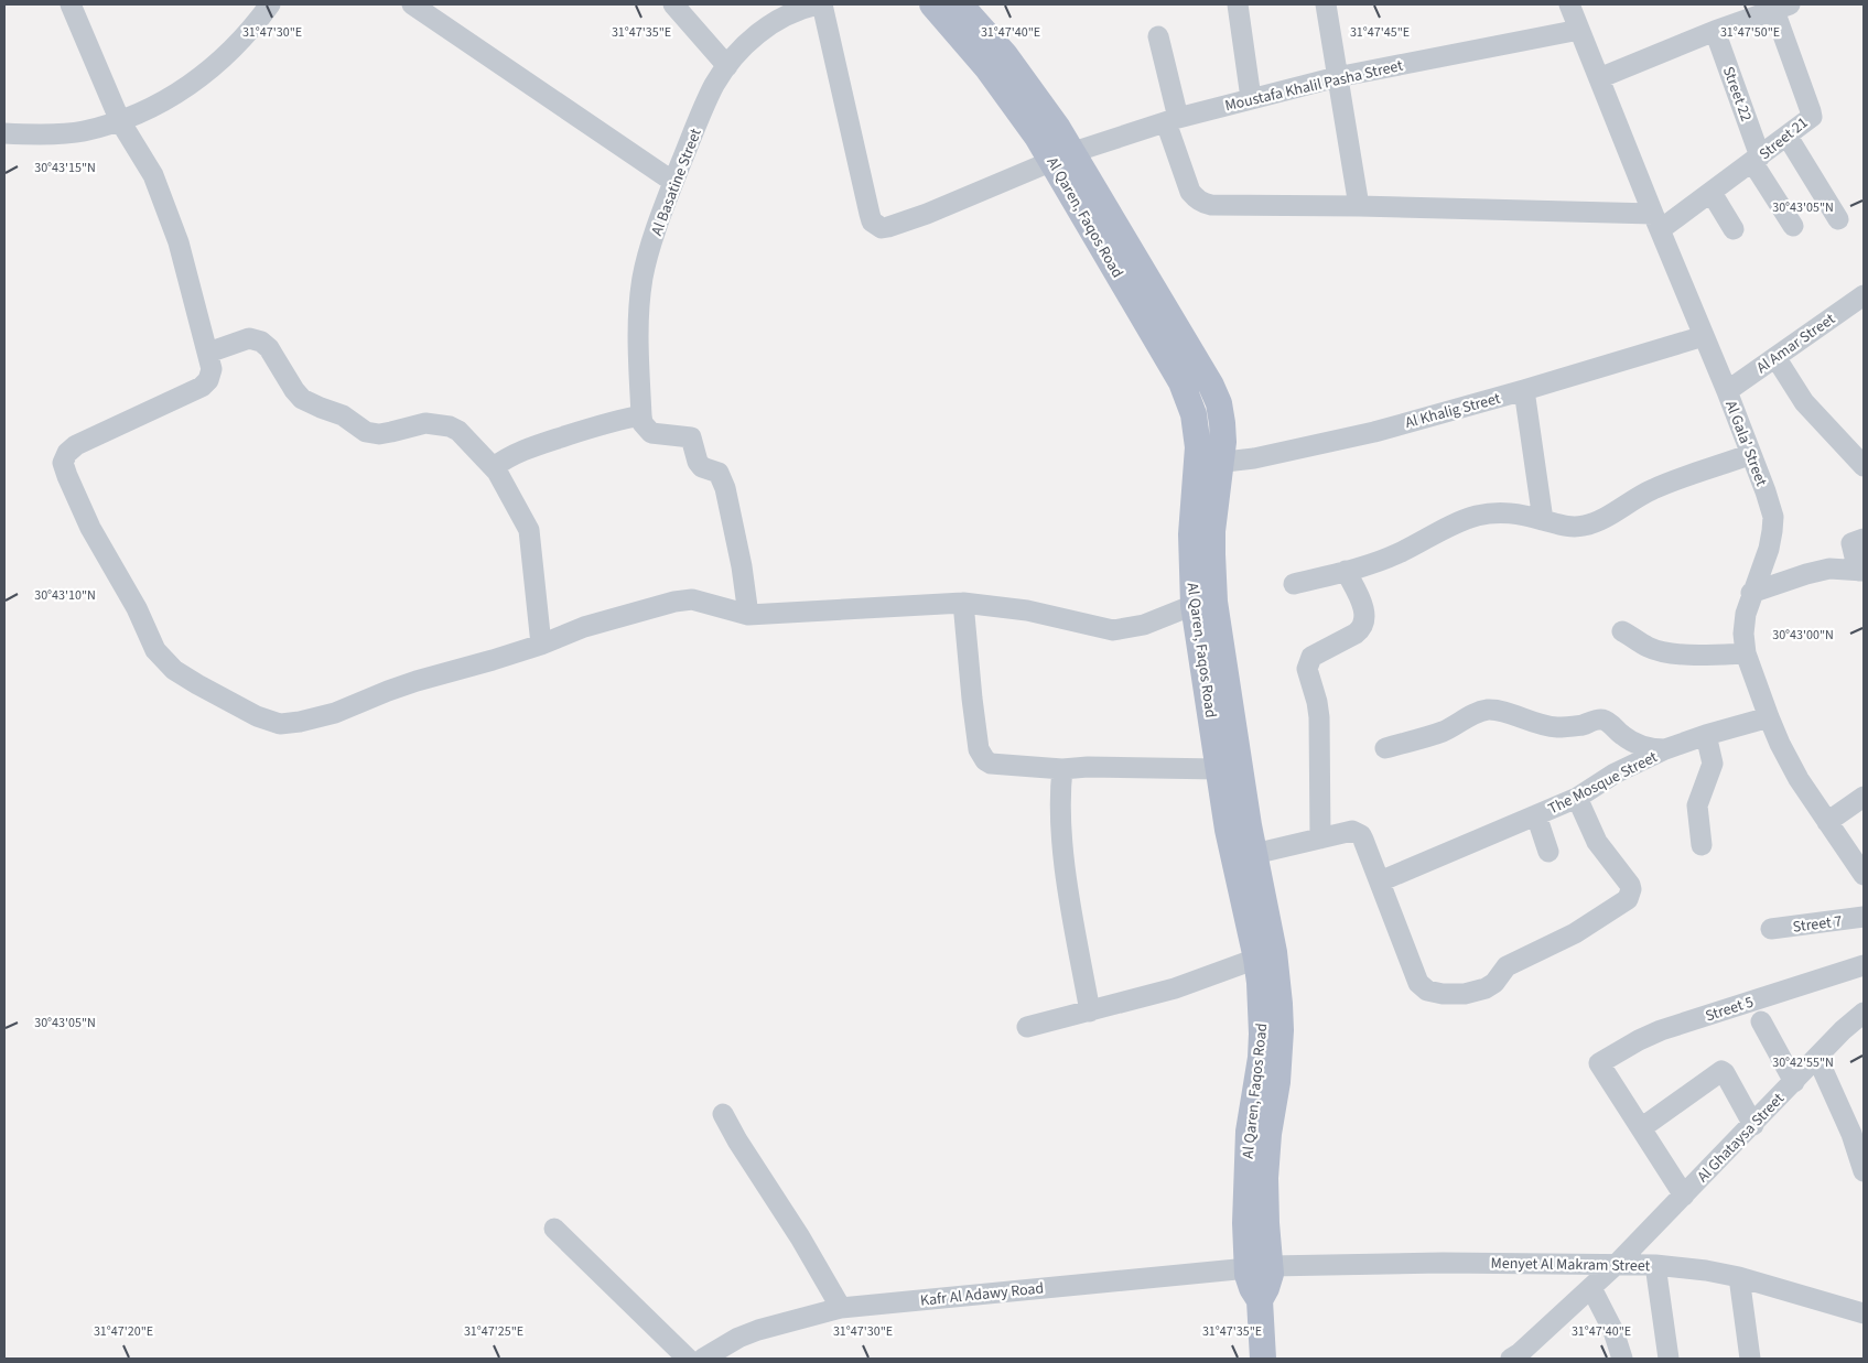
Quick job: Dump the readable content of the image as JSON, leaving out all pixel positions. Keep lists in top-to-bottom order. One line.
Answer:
{"streets":{"main road":["Al Qaren, Faqos Road"],"street":["Moustafa Khalil Pasha Street","Street 22","Street 21","Al Basatine Street","Al Amar Street","Al Khalig Street","Al Gala' Street","The Mosque Street","Street 7","Street 5","Al Ghataysa Street","Menyet Al Makram Street","Kafr Al Adawy Road"]},"crossings":[["Moustafa Khalil Pasha Street","Al Basatine Street"],["Moustafa Khalil Pasha Street","Al Qaren, Faqos Road"],["Moustafa Khalil Pasha Street","Al Gala' Street"],["Street 22","Street 21"],["Street 21","Al Gala' Street"],["Al Qaren, Faqos Road","Al Khalig Street"],["Al Qaren, Faqos Road","Menyet Al Makram Street"],["Al Qaren, Faqos Road","Kafr Al Adawy Road"],["Al Amar Street","Al Gala' Street"],["Al Khalig Street","Al Gala' Street"],["Al Gala' Street","The Mosque Street"],["Al Ghataysa Street","Menyet Al Makram Street"],["Menyet Al Makram Street","Kafr Al Adawy Road"]],"coordinates":["31°47'30\"E","31°47'35\"E","31°47'40\"E","31°47'50\"E","31°47'45\"E","30°43'15\"N","30°43'05\"N","30°43'10\"N","30°43'00\"N","30°42'55\"N","31°47'20\"E","31°47'25\"E"]}
